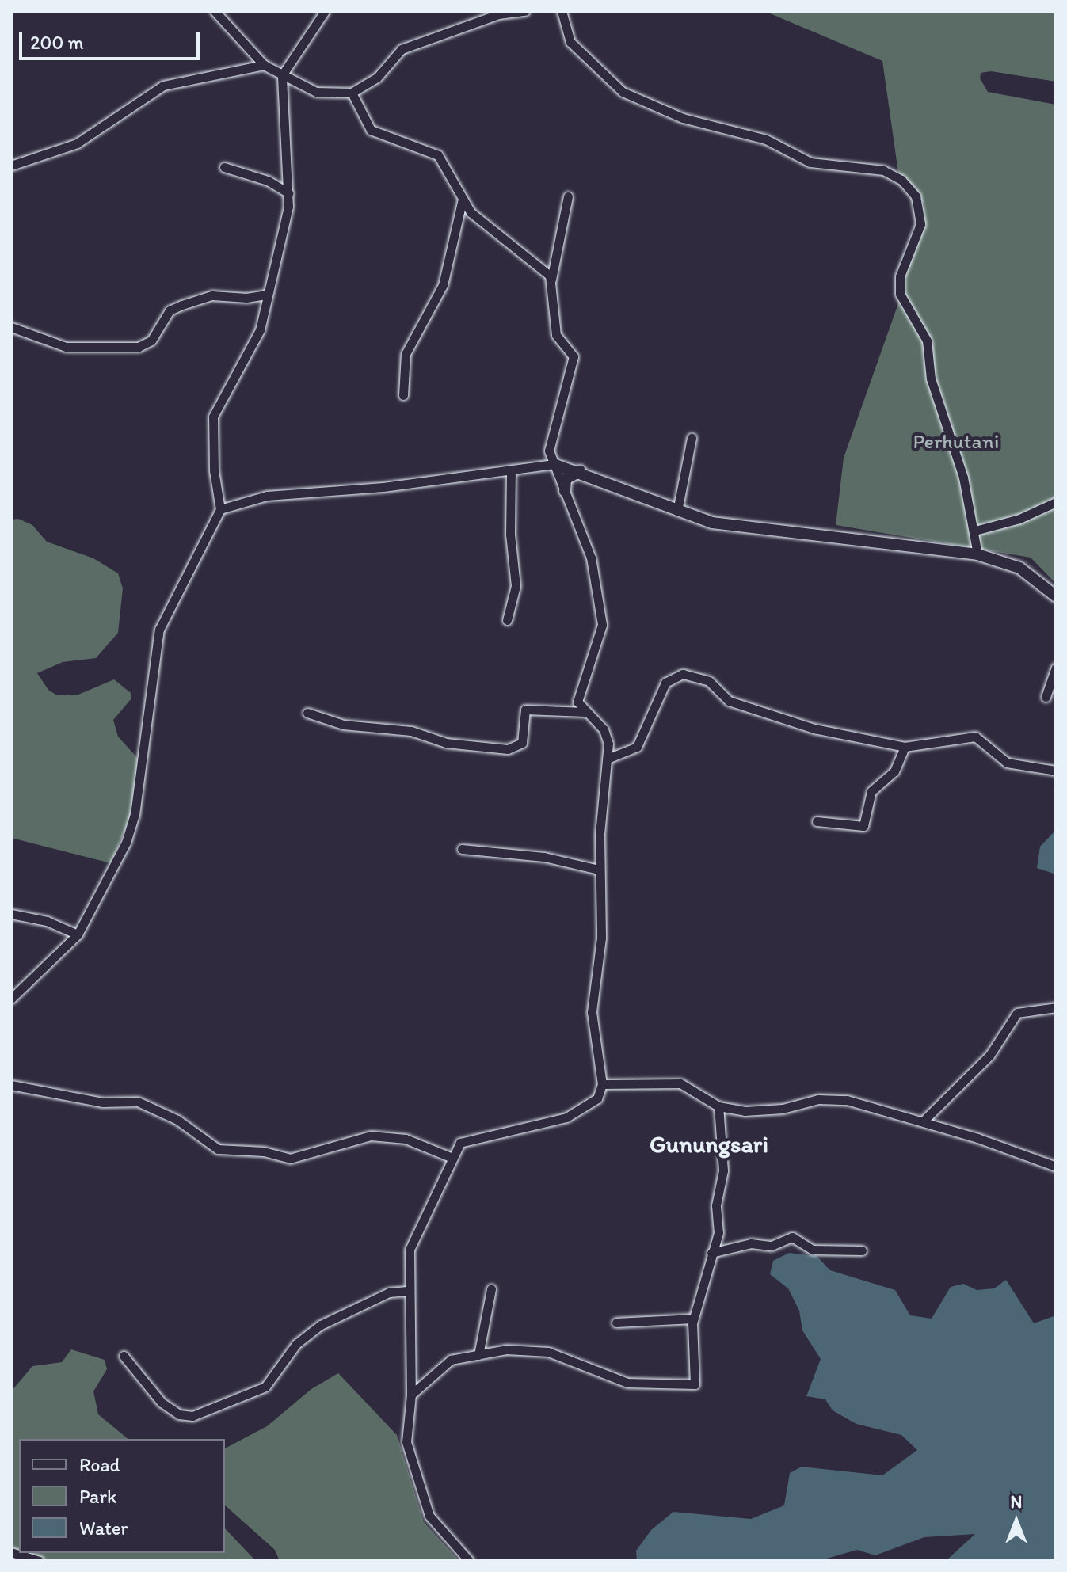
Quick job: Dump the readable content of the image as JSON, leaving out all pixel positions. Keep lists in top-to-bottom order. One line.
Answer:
{"districts":["Gunungsari"],"parks":["Perhutani"],"legend":["Road","Park","Water"],"scale_bar":"200 m","north":"top"}
